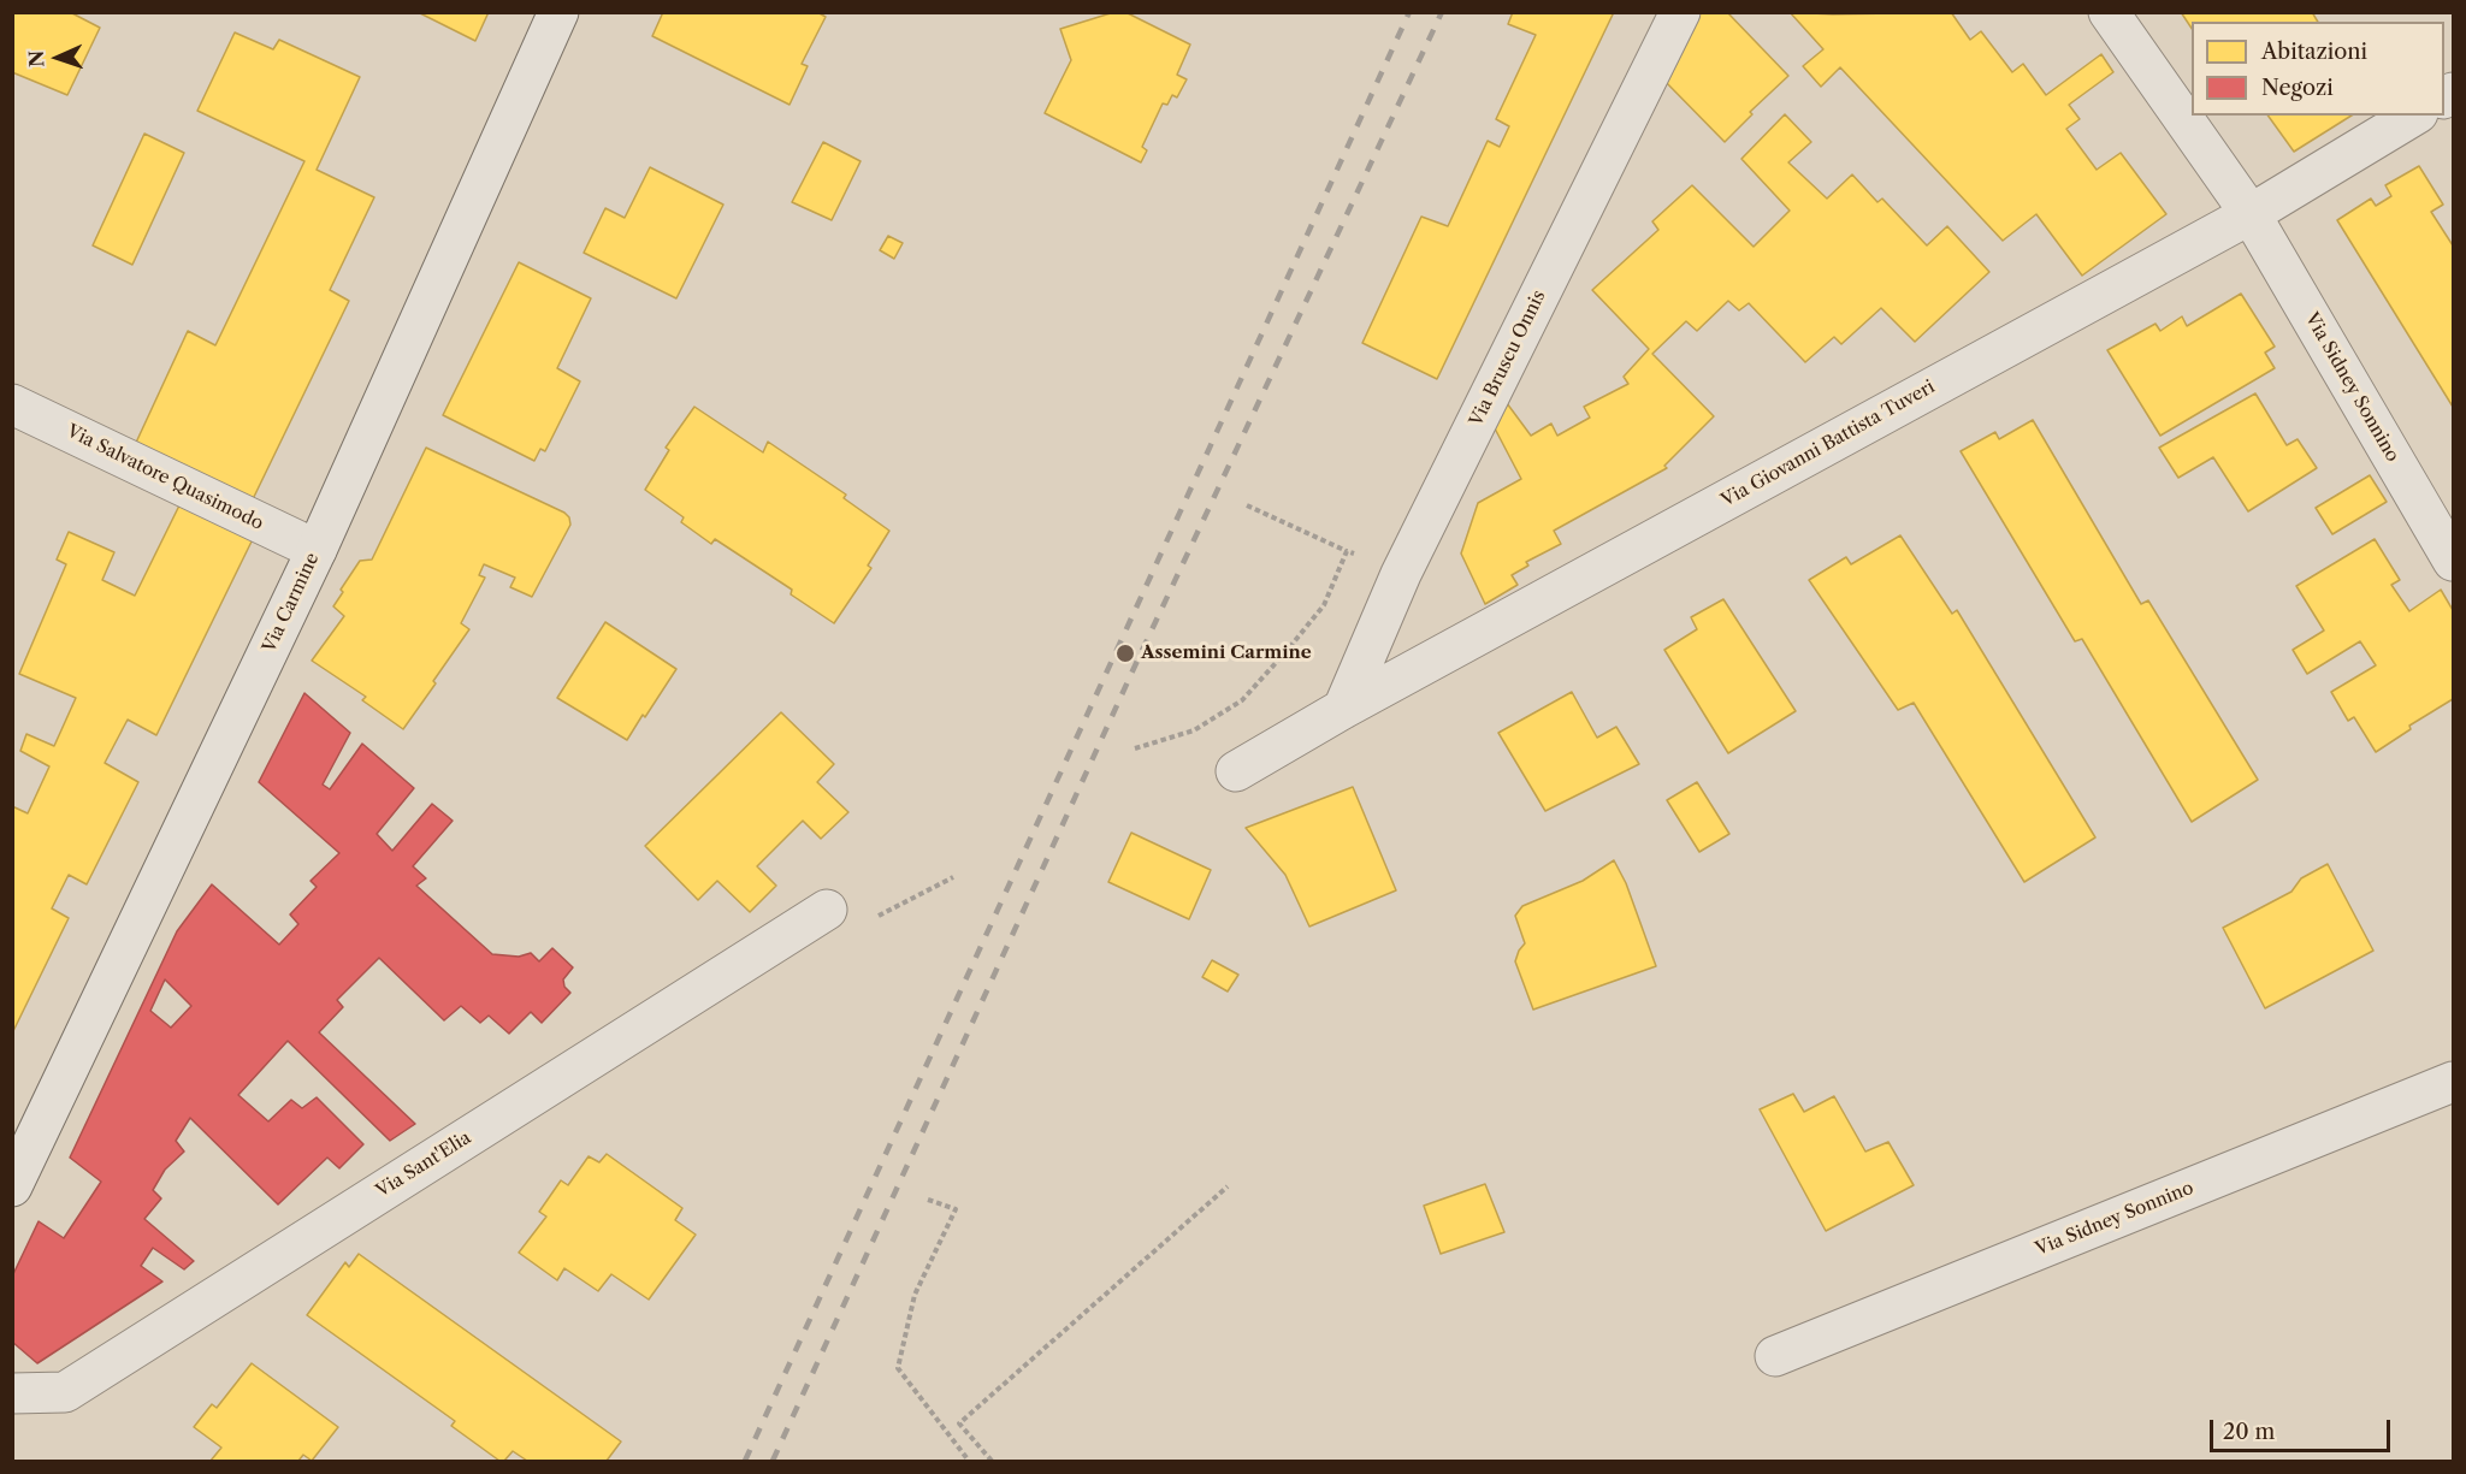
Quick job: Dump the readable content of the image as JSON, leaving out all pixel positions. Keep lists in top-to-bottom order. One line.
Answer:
{"streets":{"street":["Via Bruscu Onnis","Via Sidney Sonnino","Via Giovanni Battista Tuveri","Via Salvatore Quasimodo","Via Carmine","Via Sant'Elia"]},"crossings":[["Via Bruscu Onnis","Via Giovanni Battista Tuveri"],["Via Sidney Sonnino","Via Giovanni Battista Tuveri"],["Via Salvatore Quasimodo","Via Carmine"]],"places":["Assemini Carmine"],"legend":["Abitazioni","Negozi"],"scale_bar":"20 m","north":"left"}
